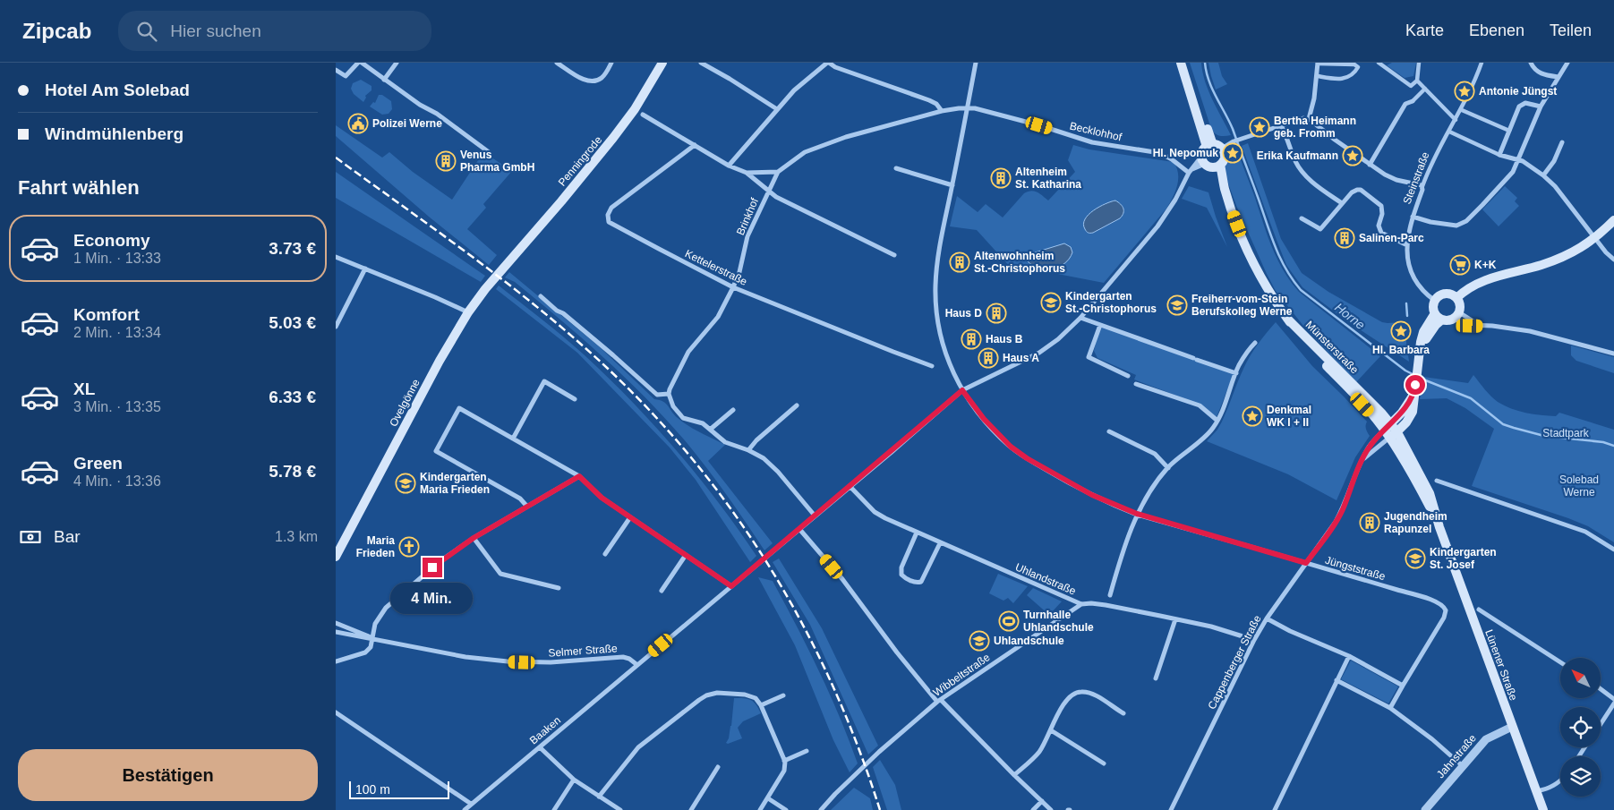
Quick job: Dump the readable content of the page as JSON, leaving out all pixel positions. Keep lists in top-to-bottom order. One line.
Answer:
{"streets":{"main road":["Penningrode","Münsterstraße","Ovelgönne","Lünener Straße"],"street":["Becklohhof","Steinstraße","Brinkhof","Kettelerstraße","Jüngststraße","Uhlandstraße","Selmer Straße","Cappenberger Straße","Wibbeltstraße","Baaken","Jahnstraße"]},"crossings":[["Becklohhof","Brinkhof"],["Becklohhof","Jüngststraße"],["Penningrode","Ovelgönne"],["Brinkhof","Kettelerstraße"],["Brinkhof","Jüngststraße"],["Münsterstraße","Cappenberger Straße"],["Münsterstraße","Lünener Straße"],["Jüngststraße","Cappenberger Straße"],["Uhlandstraße","Cappenberger Straße"],["Uhlandstraße","Wibbeltstraße"],["Selmer Straße","Baaken"],["Cappenberger Straße","Lünener Straße"],["Lünener Straße","Jahnstraße"]],"water":["Horne"],"parks":["Stadtpark","Solebad Werne"],"places":{"place":["Antonie Jüngst","Bertha Heimann geb. Fromm","Hl. Nepomuk","Erika Kaufmann","Hl. Barbara","Denkmal WK I + II"],"public building":["Polizei Werne"],"building":["Venus Pharma GmbH","Altenheim St. Katharina","Salinen-Parc","Altenwohnheim St.-Christophorus","Haus D","Haus B","Haus A","Jugendheim Rapunzel"],"supermarket":["K+K"],"school or university":["Kindergarten St.-Christophorus","Freiherr-vom-Stein Berufskolleg Werne","Kindergarten Maria Frieden","Kindergarten St. Josef","Uhlandschule"],"church":["Maria Frieden"],"sports":["Turnhalle Uhlandschule"]},"scale_bar":"100 m","north":"top left","page":{"header":"Zipcab","search":"Hier suchen","nav":["Karte","Ebenen","Teilen"],"banner":["Hotel Am Solebad","Windmühlenberg"],"heading":"Fahrt wählen","list":[{"name":"Economy","note":"1 Min. · 13:33","value":"3.73 €"},{"name":"Komfort","note":"2 Min. · 13:34","value":"5.03 €"},{"name":"XL","note":"3 Min. · 13:35","value":"6.33 €"},{"name":"Green","note":"4 Min. · 13:36","value":"5.78 €"}],"pay":["Bar","1.3 km"],"bubble":"4 Min.","buttons":"Bestätigen","scale":"100 m"}}
